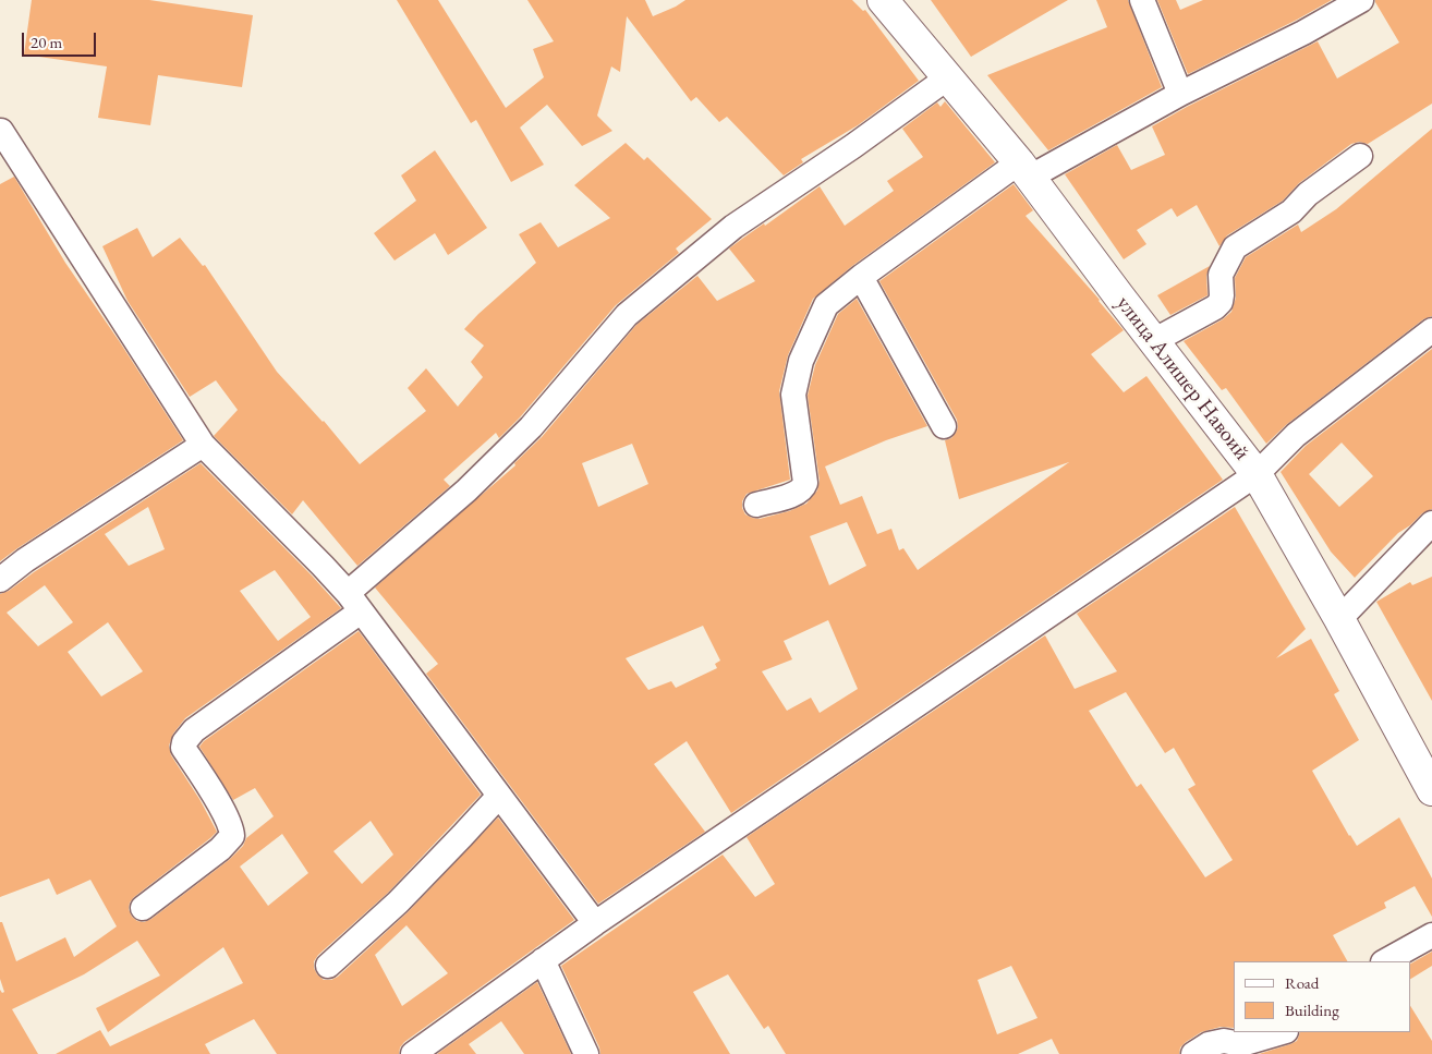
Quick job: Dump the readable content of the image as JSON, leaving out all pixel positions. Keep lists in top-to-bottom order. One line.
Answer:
{"streets":{"main road":["улица Алишер Навоий"]},"legend":["Road","Building"],"scale_bar":"20 m"}
